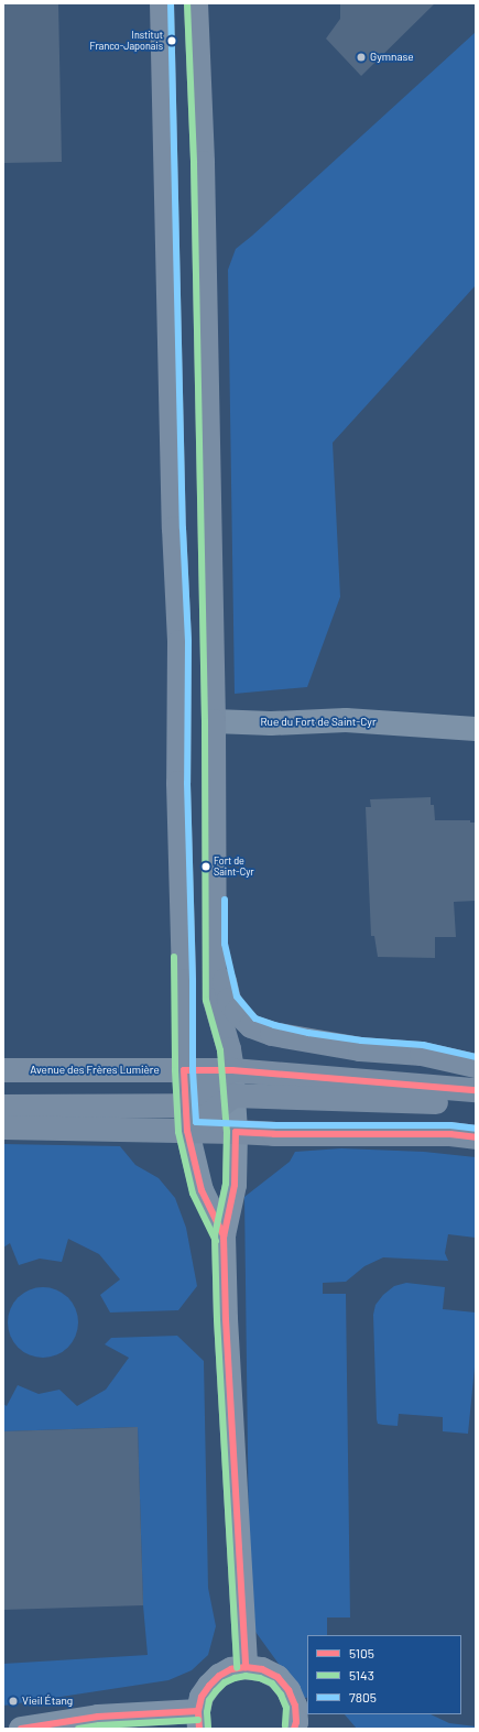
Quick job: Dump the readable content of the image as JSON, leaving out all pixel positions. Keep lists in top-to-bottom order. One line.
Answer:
{"streets":{"main road":["Avenue des Frères Lumière"],"street":["Rue du Fort de Saint-Cyr"]},"places":["Institut Franco-Japonais","Gymnase","Fort de Saint-Cyr","Vieil Étang"],"lines":["transit line 5143","transit line 7805","transit line 5105"],"legend":["5105","5143","7805"]}
